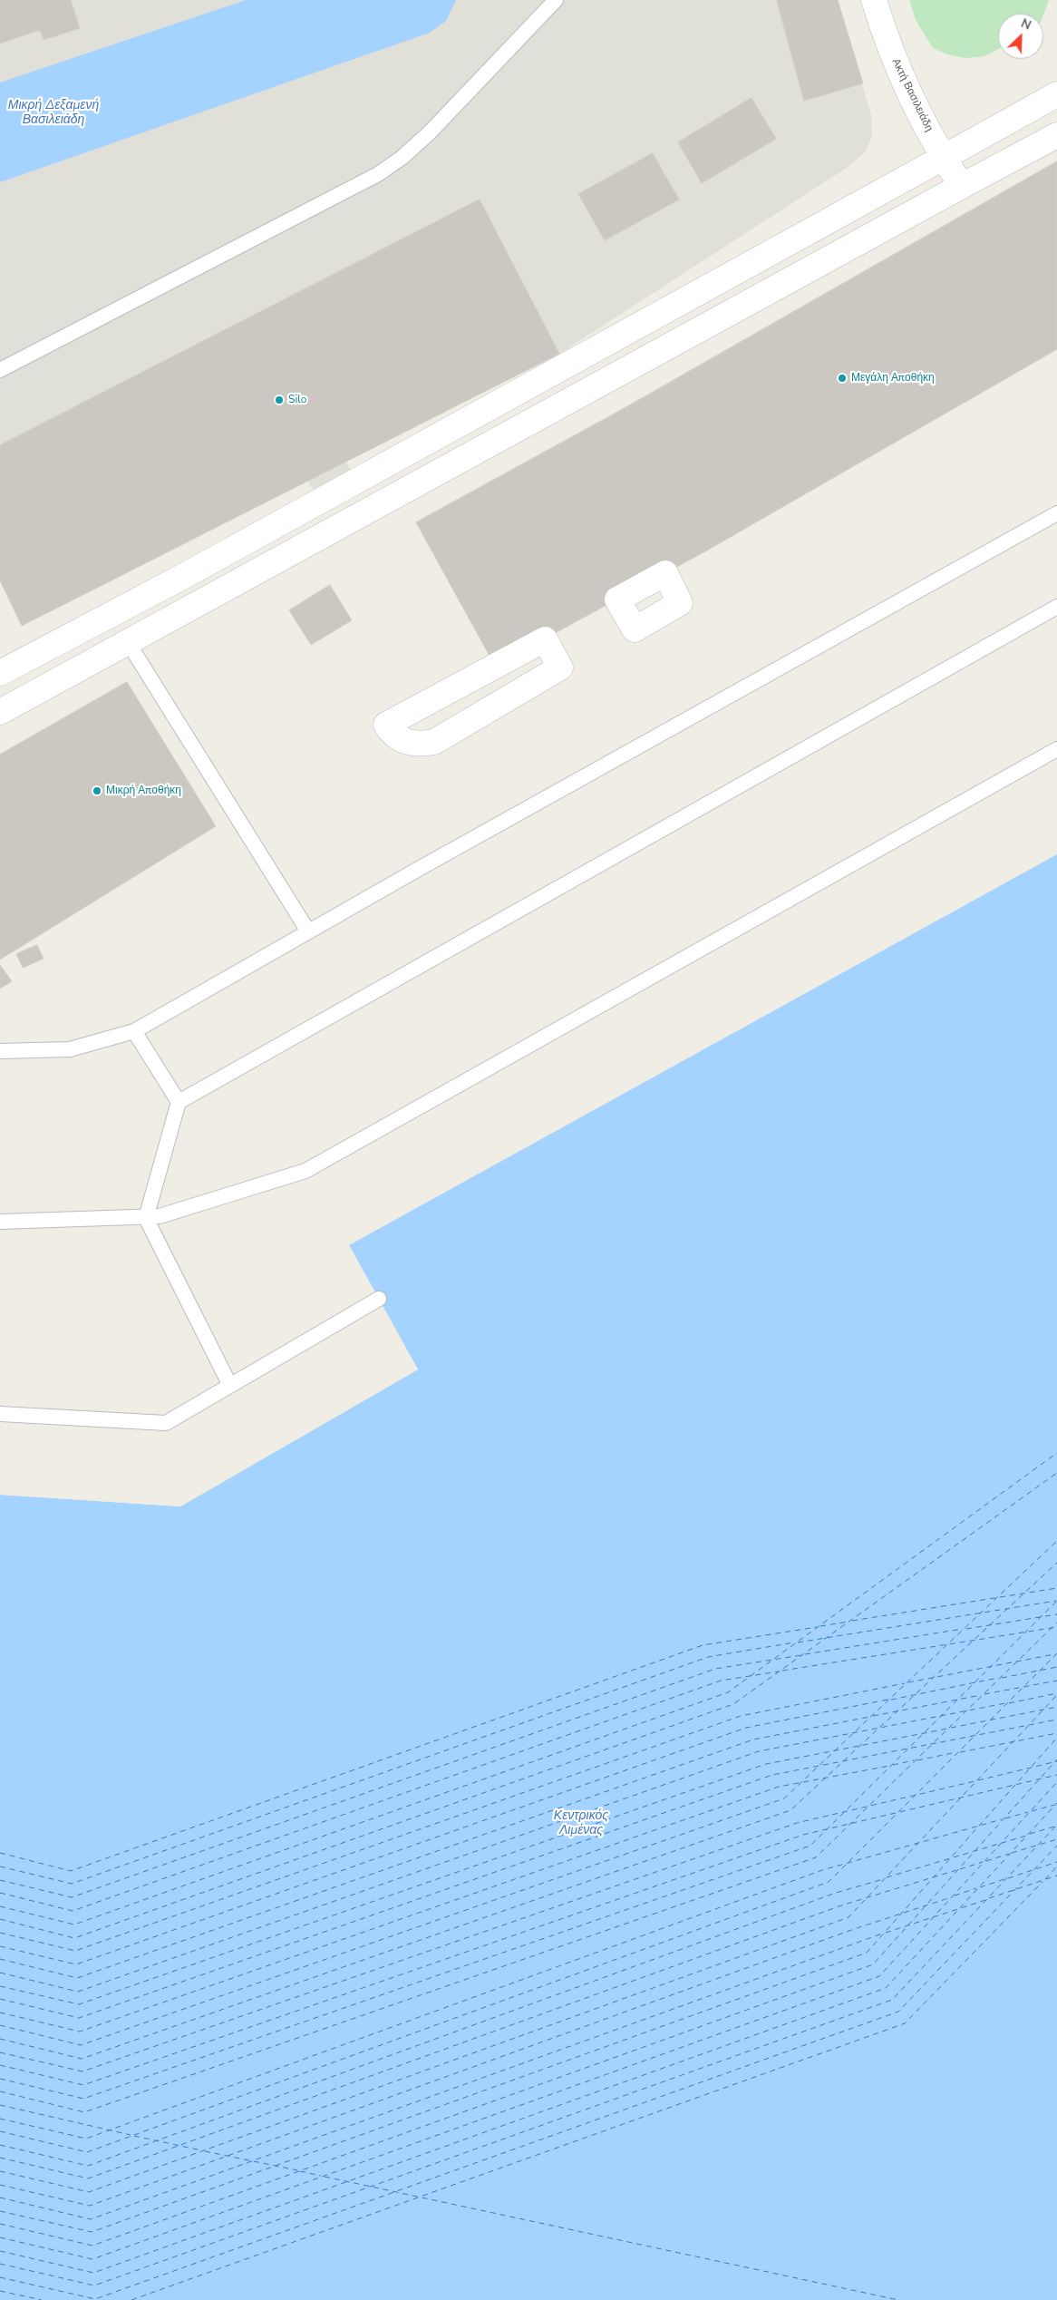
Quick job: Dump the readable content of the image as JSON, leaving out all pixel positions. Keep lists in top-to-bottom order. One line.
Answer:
{"streets":{"street":["Ακτή Βασιλειάδη"]},"water":["Μικρή Δεξαμενή Βασιλειάδη","Κεντρικός Λιμένας"],"places":["Μεγάλη Αποθήκη","Silo","Μικρή Αποθήκη"],"north":"top right"}
